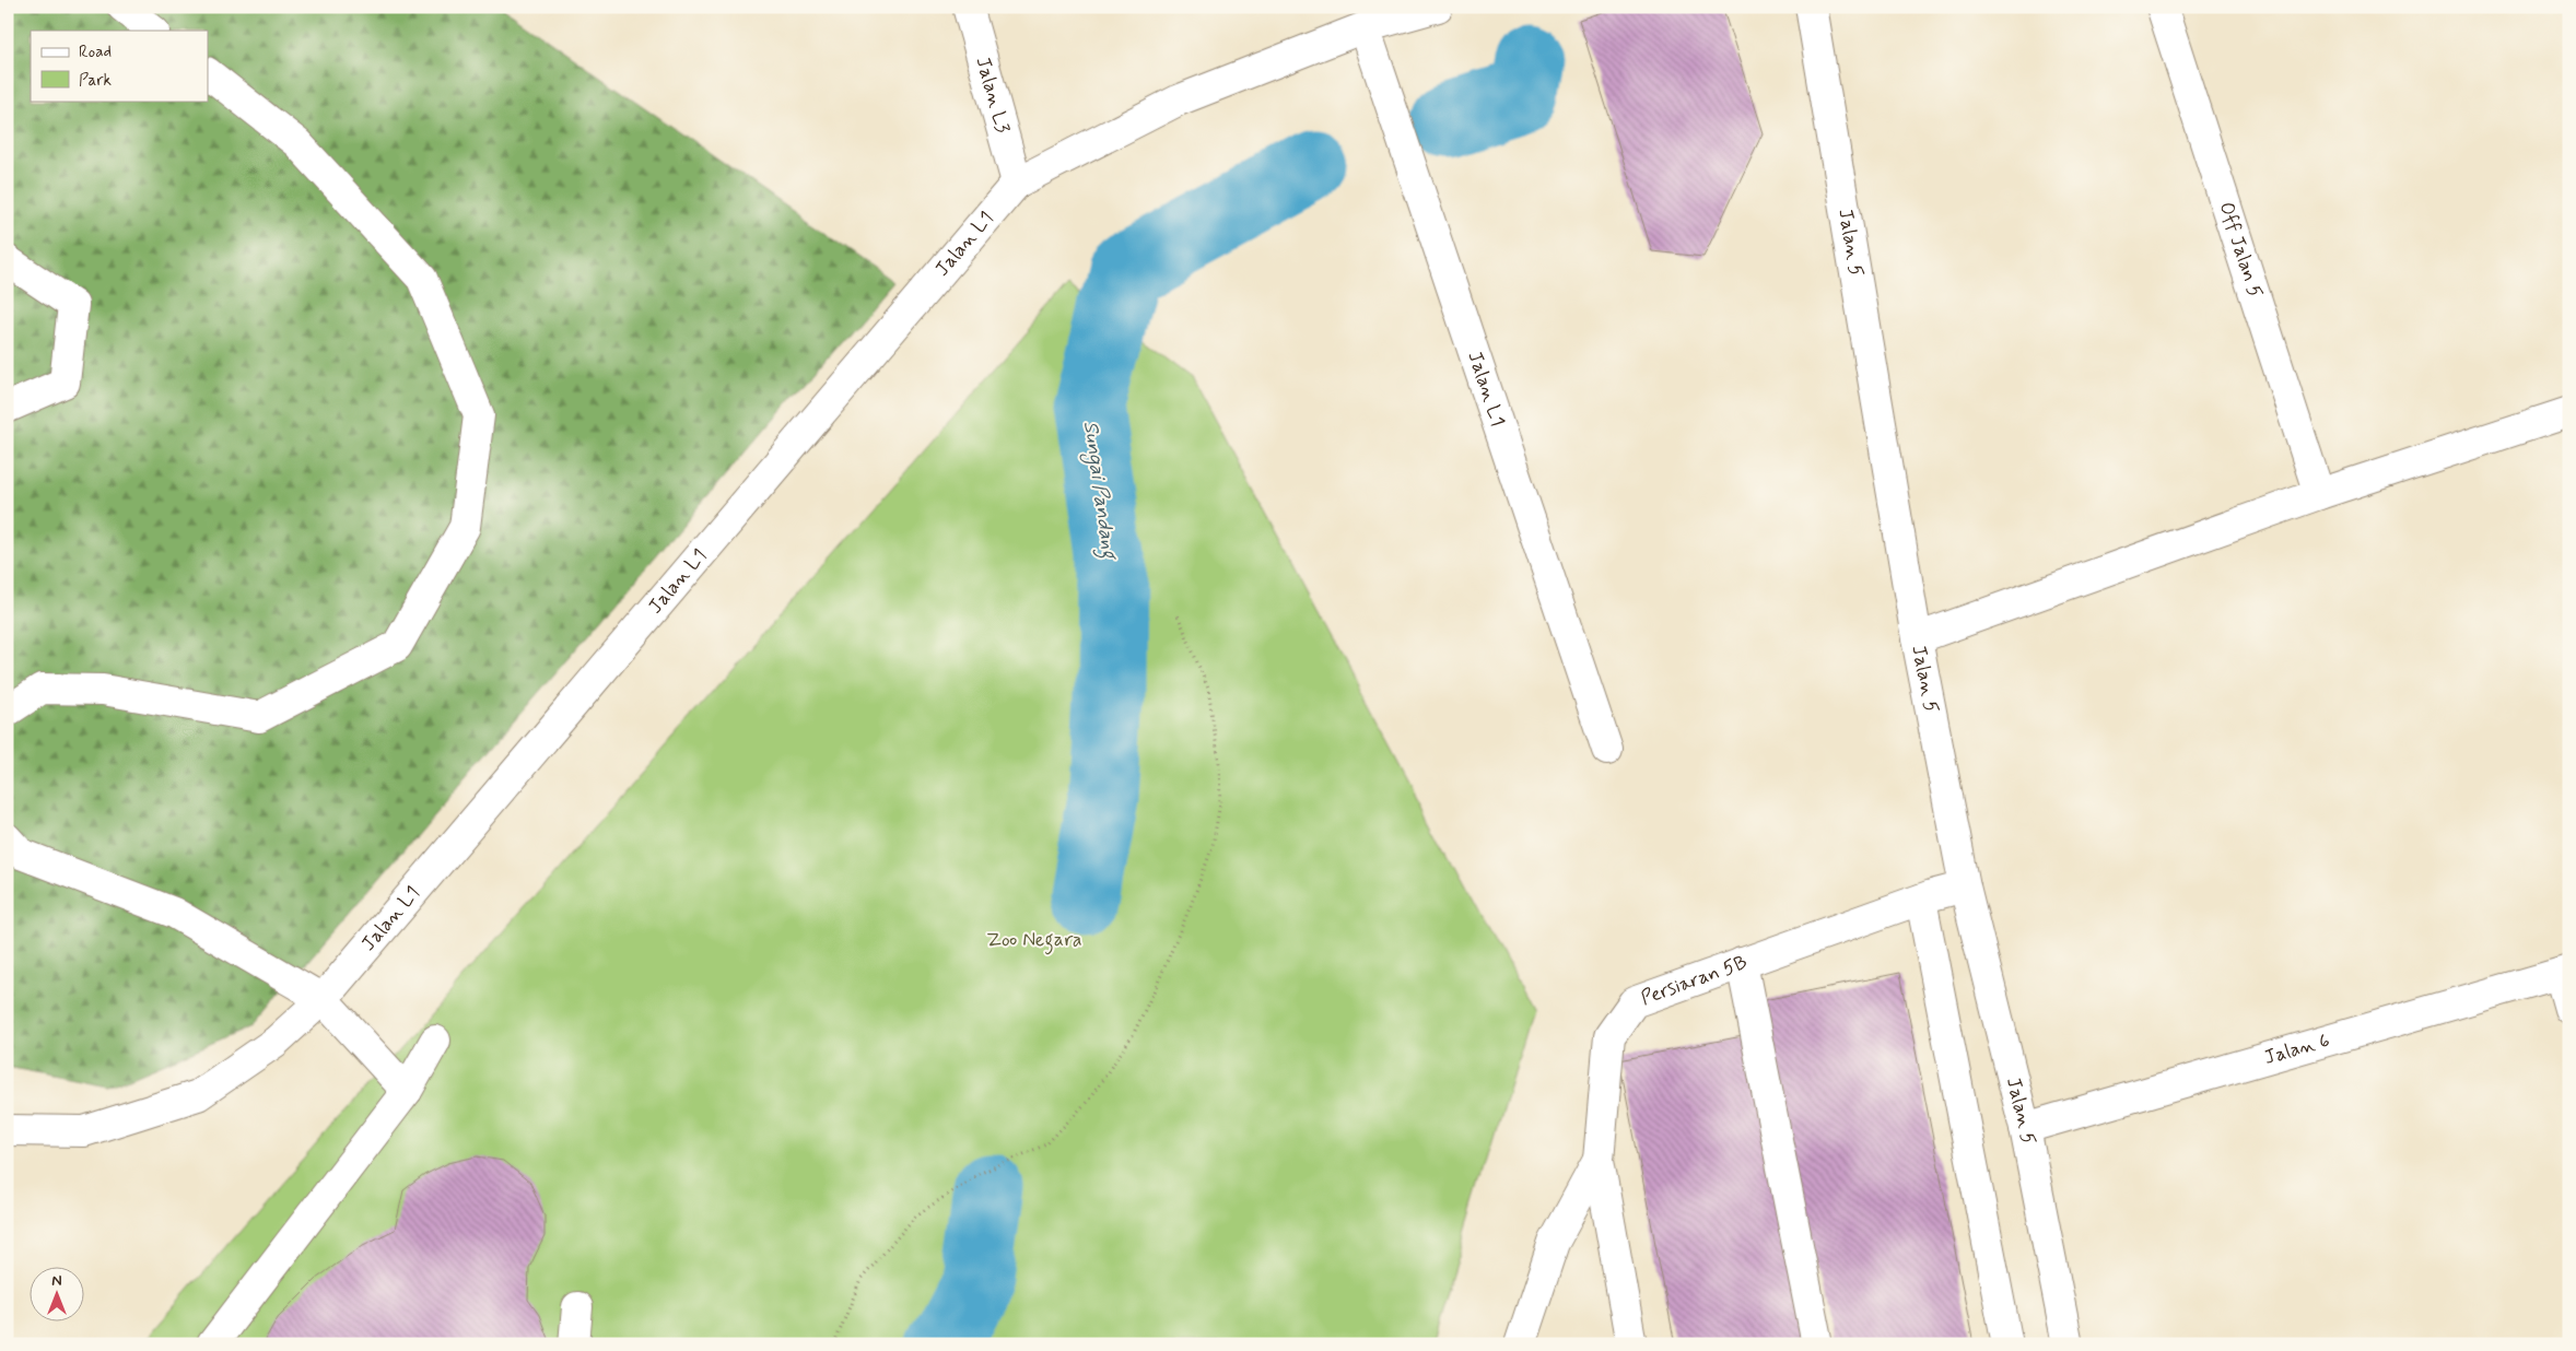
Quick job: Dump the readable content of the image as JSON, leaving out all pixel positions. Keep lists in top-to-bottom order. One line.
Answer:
{"streets":{"street":["Jalan L3","Jalan 5","Jalan L1","Off Jalan 5","Persiaran 5B","Jalan 6"]},"crossings":[["Jalan L3","Jalan L1"],["Jalan 5","Persiaran 5B"],["Jalan 5","Jalan 6"]],"water":["Sungai Pandang"],"parks":["Zoo Negara"],"legend":["Road","Park"],"north":"top"}
